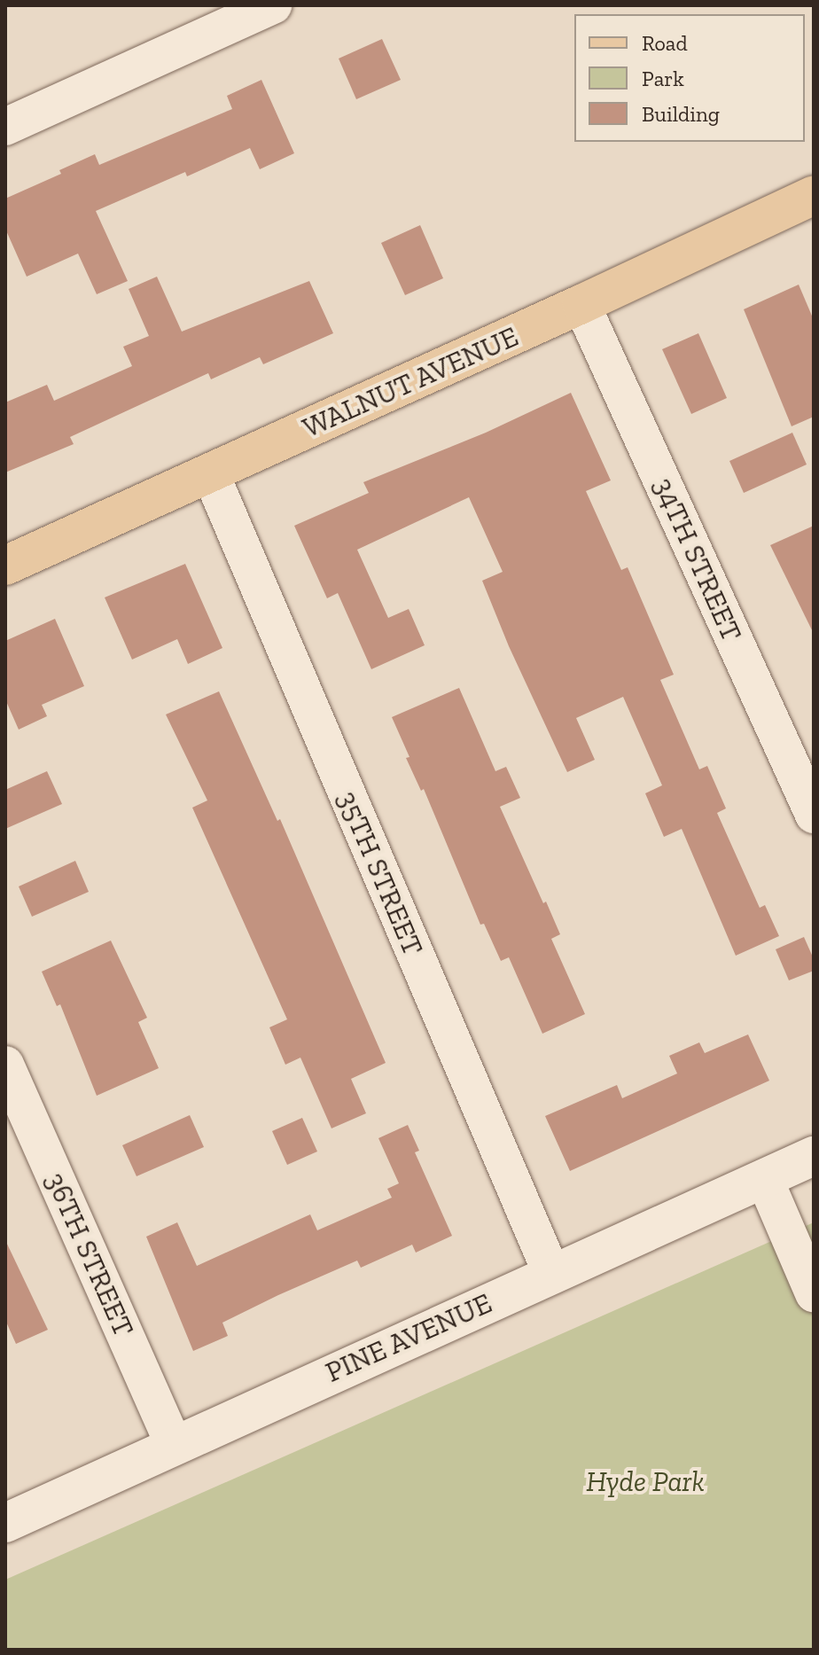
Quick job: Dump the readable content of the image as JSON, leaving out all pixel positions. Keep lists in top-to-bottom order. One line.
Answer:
{"streets":{"main road":["WALNUT AVENUE","PINE AVENUE"],"street":["34TH STREET","35TH STREET","36TH STREET"]},"crossings":[["WALNUT AVENUE","34TH STREET"],["WALNUT AVENUE","35TH STREET"],["35TH STREET","PINE AVENUE"],["36TH STREET","PINE AVENUE"]],"parks":["Hyde Park"],"legend":["Road","Park","Building"]}
